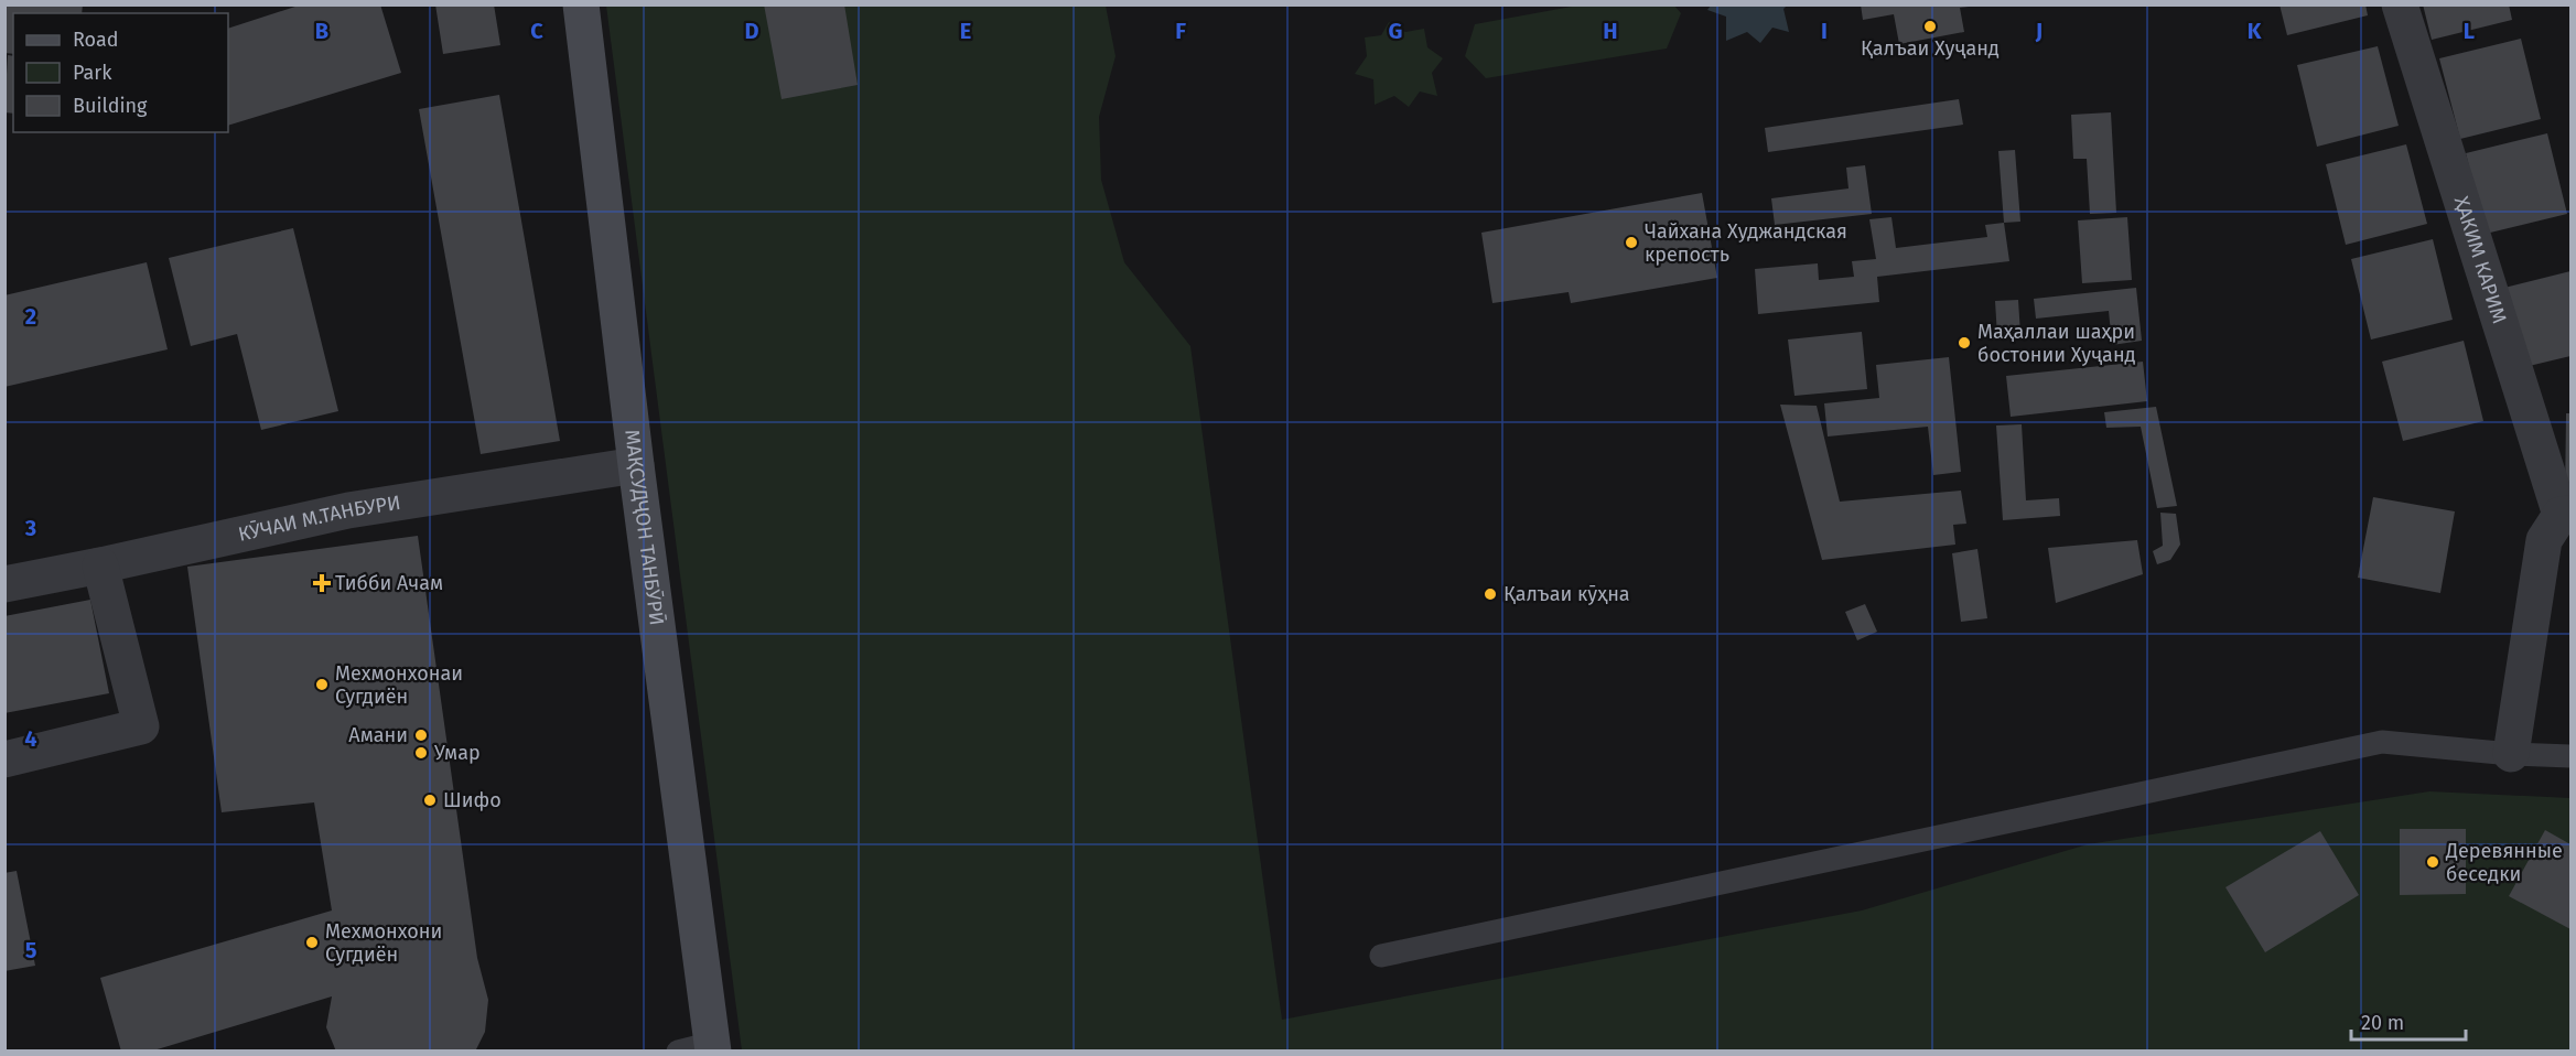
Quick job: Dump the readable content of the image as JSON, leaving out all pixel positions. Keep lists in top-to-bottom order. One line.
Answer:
{"streets":{"main road":["МАҚСУДҶОН ТАНБӮРӢ"],"street":["ҲАКИМ КАРИМ","КӮЧАИ М.ТАНБУРИ"]},"crossings":[["КӮЧАИ М.ТАНБУРИ","МАҚСУДҶОН ТАНБӮРӢ"]],"places":{"other":["Қалъаи Хуҷанд","Чайхана Худжандская крепость","Маҳаллаи шаҳри бостонии Хуҷанд","Қалъаи кӯҳна","Мехмонхонаи Сугдиён","Амани","Умар","Шифо","Деревянные беседки","Мехмонхони Сугдиён"],"health":["Тибби Ачам"]},"legend":["Road","Park","Building"],"scale_bar":"20 m","grid":{"columns":["B","C","D","E","F","G","H","I","J","K","L"],"rows":["2","3","4","5"]}}
